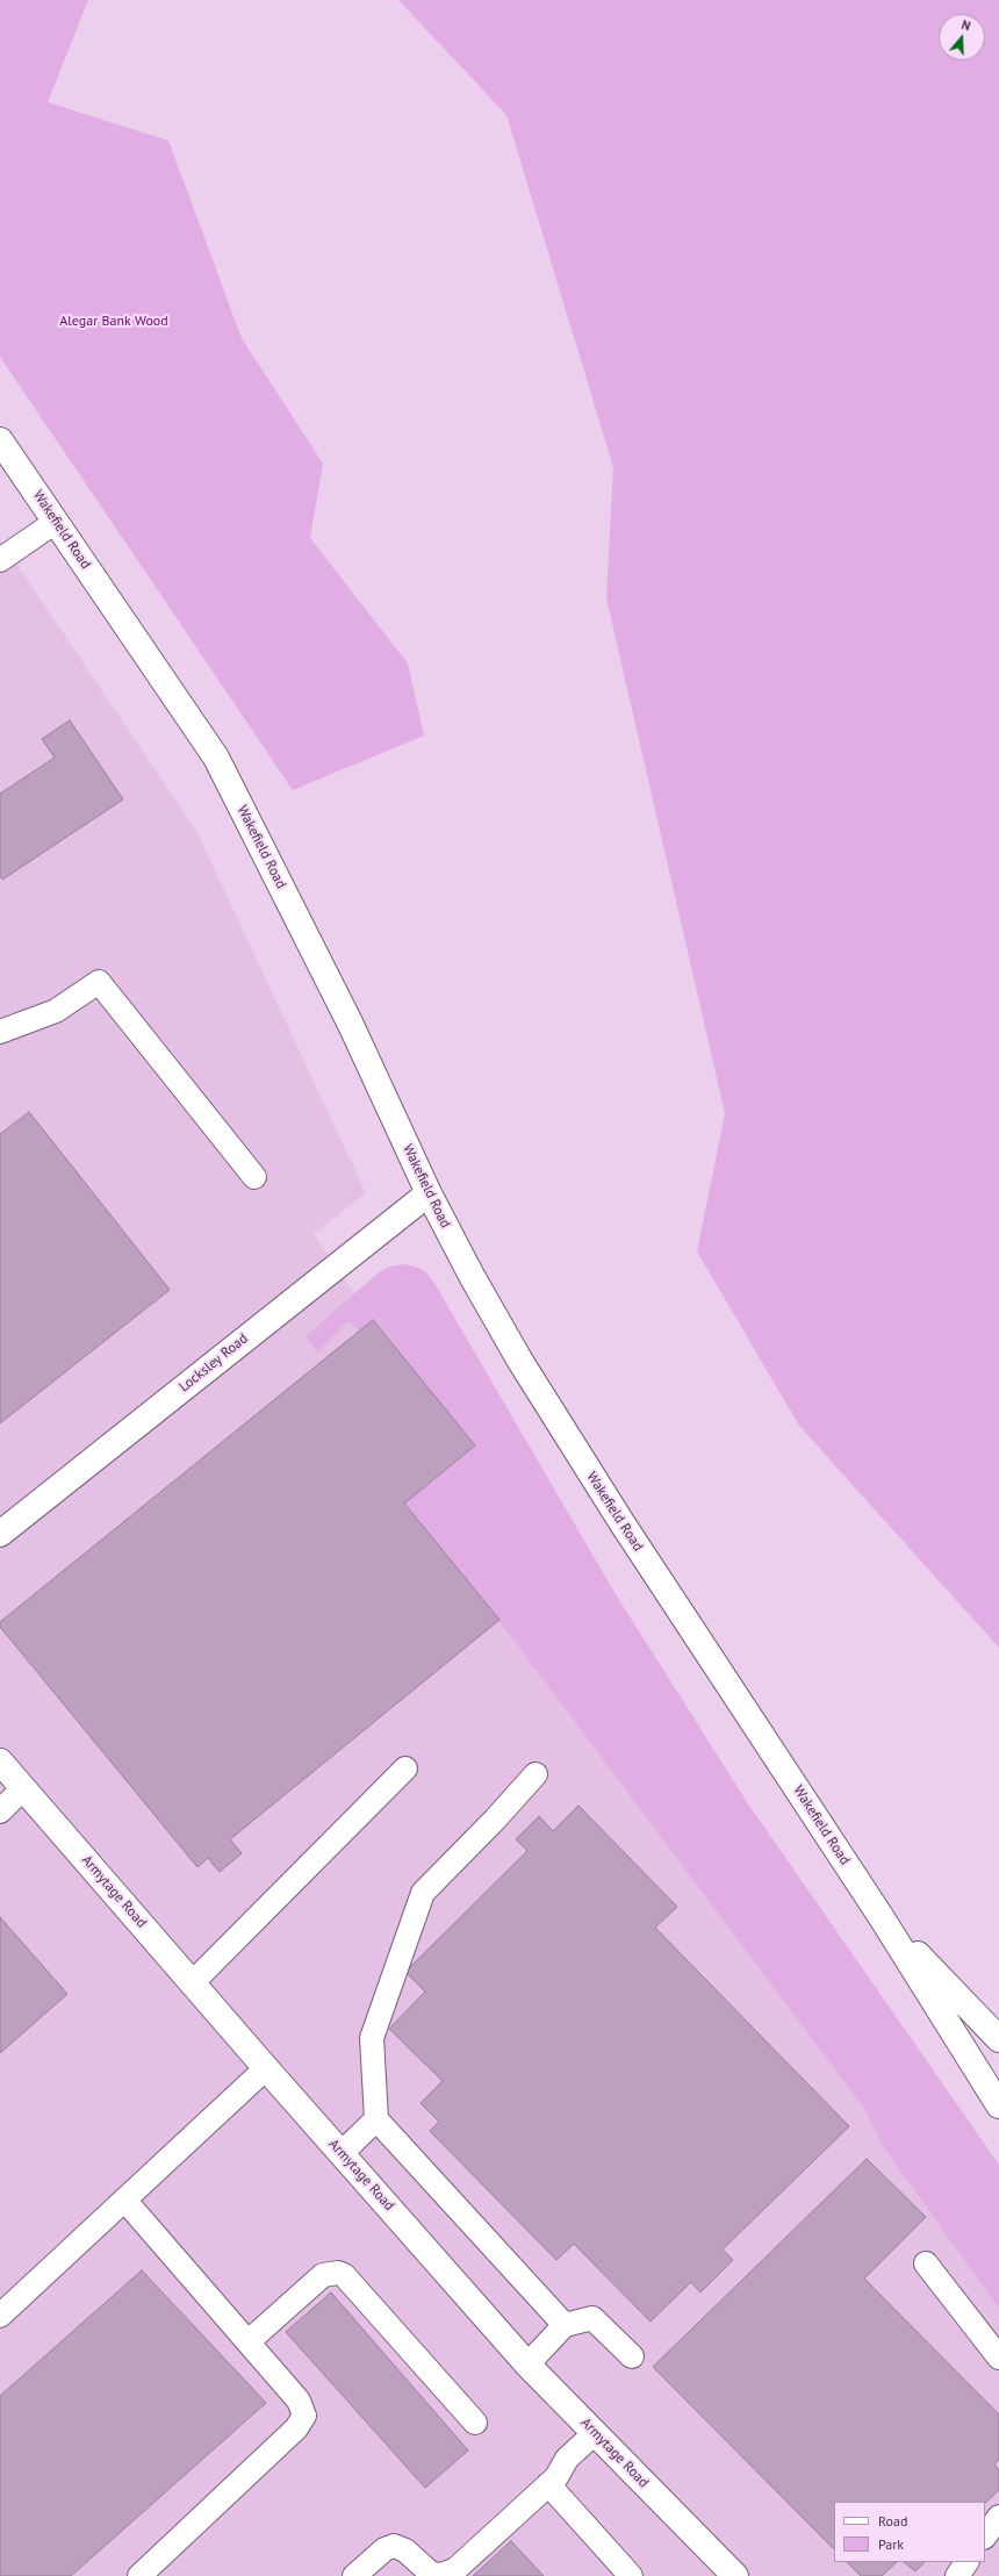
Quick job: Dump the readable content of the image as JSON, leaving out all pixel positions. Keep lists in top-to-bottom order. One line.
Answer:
{"streets":{"main road":["Wakefield Road","Locksley Road","Armytage Road"]},"crossings":[["Wakefield Road","Locksley Road"]],"parks":["Alegar Bank Wood"],"legend":["Road","Park"],"north":"top"}
